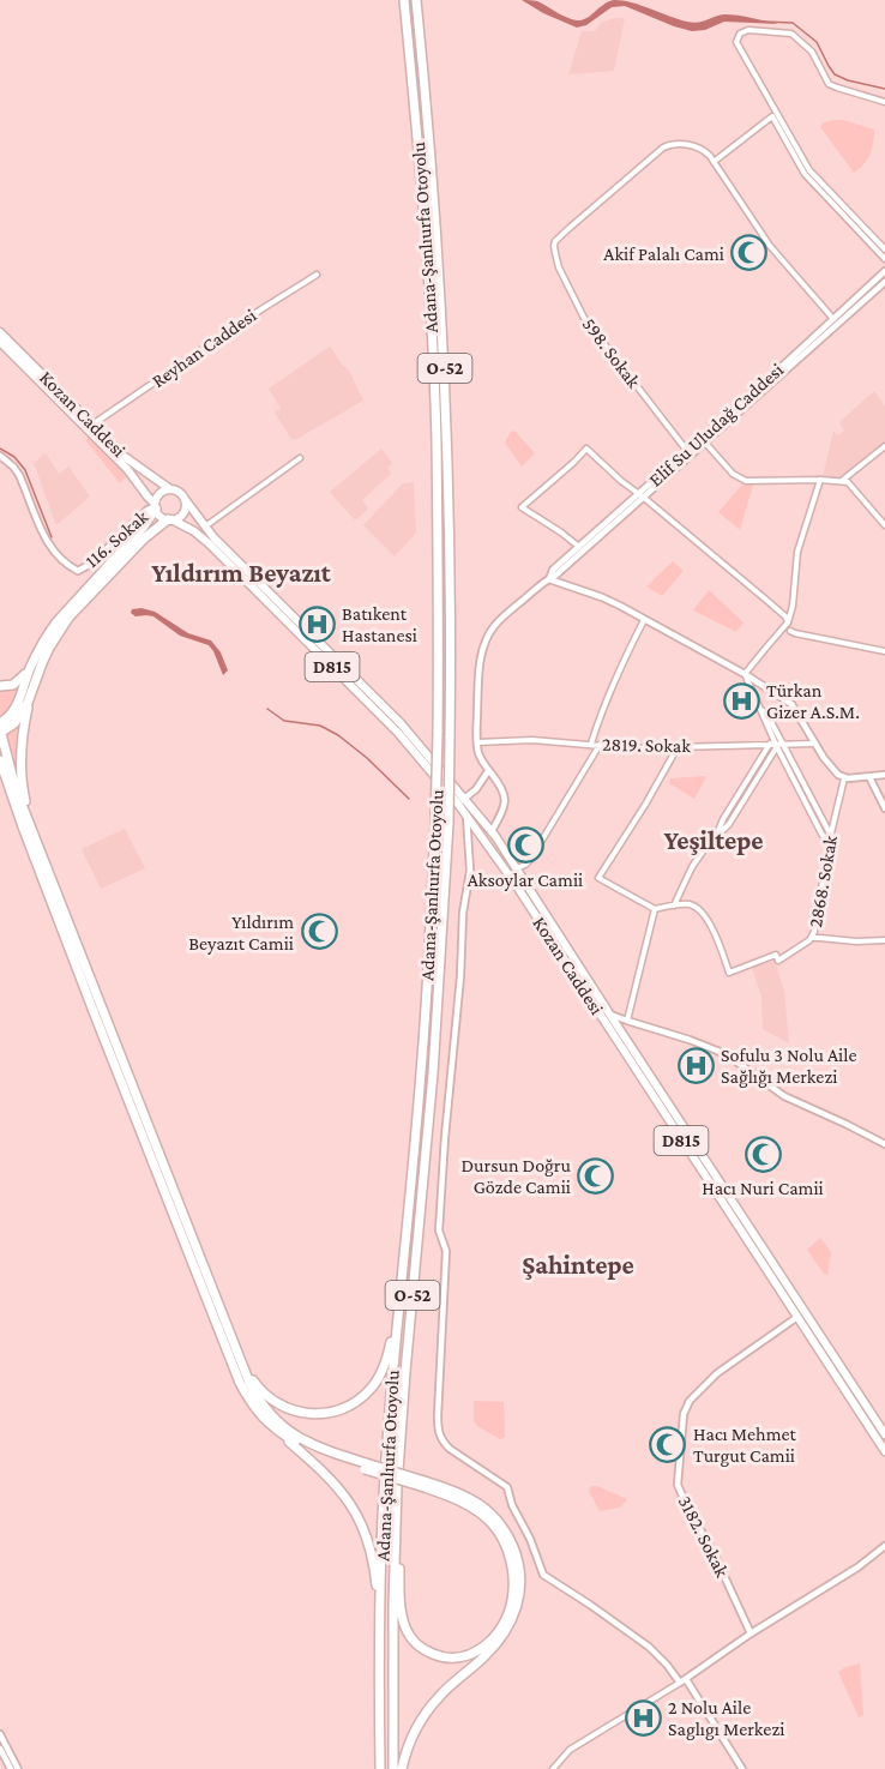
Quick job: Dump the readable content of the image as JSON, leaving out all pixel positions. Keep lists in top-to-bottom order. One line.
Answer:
{"streets":{"highway":["Adana-Şanlıurfa Otoyolu","O-52","Kozan Caddesi","D815"],"main road":["Elif Su Uludağ Caddesi","116. Sokak","3182. Sokak"],"street":["Reyhan Caddesi","598. Sokak","2819. Sokak","2868. Sokak"]},"crossings":[["Reyhan Caddesi","Kozan Caddesi"],["598. Sokak","Elif Su Uludağ Caddesi"],["Kozan Caddesi","Elif Su Uludağ Caddesi"],["Kozan Caddesi","116. Sokak"],["Kozan Caddesi","3182. Sokak"],["Elif Su Uludağ Caddesi","2819. Sokak"]],"districts":["Yıldırım Beyazıt","Yeşiltepe","Şahintepe"],"places":{"mosque":["Akif Palalı Cami","Aksoylar Camii","Yıldırım Beyazıt Camii","Hacı Nuri Camii","Dursun Doğru Gözde Camii","Hacı Mehmet Turgut Camii"],"hospital":["Batıkent Hastanesi","Türkan Gizer A.S.M.","Sofulu 3 Nolu Aile Sağlığı Merkezi","2 Nolu Aile Saglıgı Merkezi"]}}
